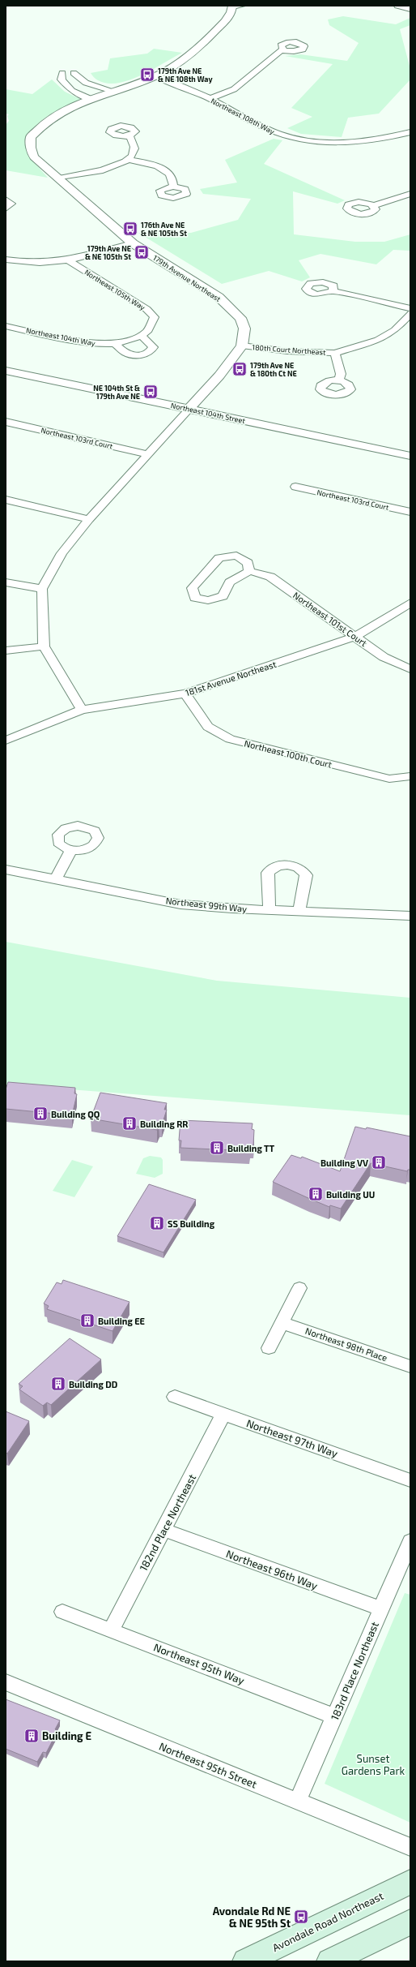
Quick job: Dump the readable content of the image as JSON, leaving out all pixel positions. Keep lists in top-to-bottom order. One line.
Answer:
{"streets":{"main road":["Avondale Road Northeast"],"street":["Northeast 108th Way","179th Avenue Northeast","Northeast 105th Way","Northeast 104th Way","180th Court Northeast","Northeast 104th Street","Northeast 103rd Court","Northeast 101st Court","181st Avenue Northeast","Northeast 100th Court","Northeast 99th Way","Northeast 98th Place","Northeast 97th Way","182nd Place Northeast","Northeast 96th Way","Northeast 95th Way","183rd Place Northeast","Northeast 95th Street"]},"crossings":[["Northeast 108th Way","179th Avenue Northeast"],["179th Avenue Northeast","180th Court Northeast"],["179th Avenue Northeast","Northeast 104th Street"],["179th Avenue Northeast","Northeast 103rd Court"],["Northeast 105th Way","Northeast 104th Way"],["Northeast 101st Court","181st Avenue Northeast"],["181st Avenue Northeast","Northeast 100th Court"],["Northeast 97th Way","182nd Place Northeast"],["182nd Place Northeast","Northeast 96th Way"],["182nd Place Northeast","Northeast 95th Way"],["Northeast 96th Way","183rd Place Northeast"],["Northeast 95th Way","183rd Place Northeast"],["183rd Place Northeast","Northeast 95th Street"]],"parks":["Sunset Gardens Park"],"places":{"bus stop":["179th Ave NE & NE 108th Way","176th Ave NE & NE 105th St","179th Ave NE & NE 105th St","179th Ave NE & 180th Ct NE","NE 104th St & 179th Ave NE","Avondale Rd NE & NE 95th St"],"building":["Building QQ","Building RR","Building TT","Building VV","Building UU","SS Building","Building EE","Building DD","Building E"]}}
